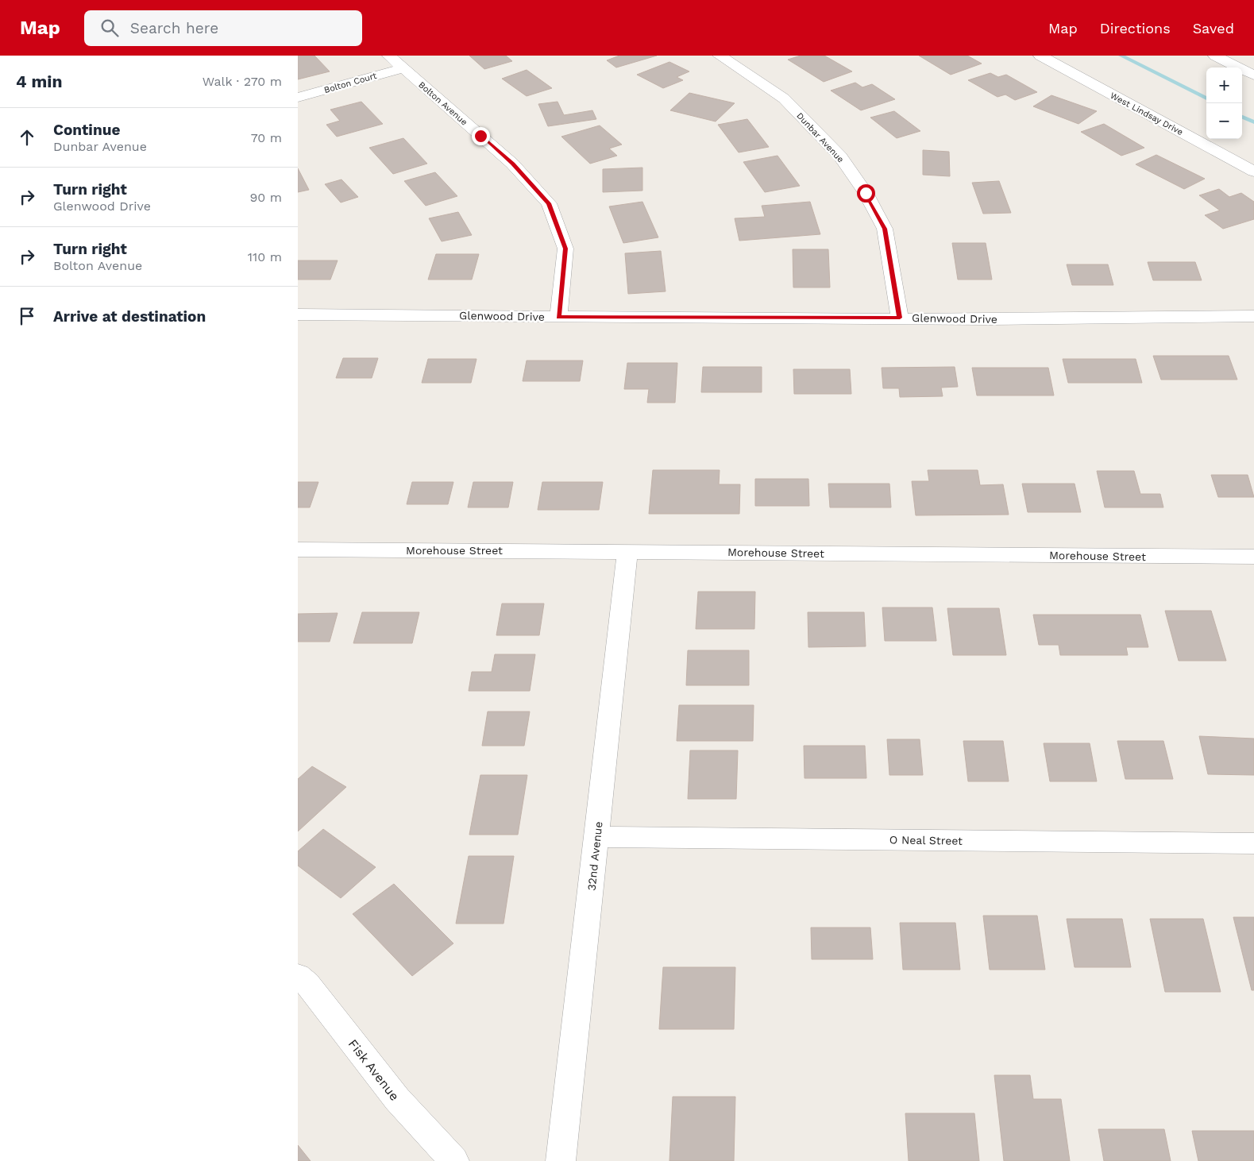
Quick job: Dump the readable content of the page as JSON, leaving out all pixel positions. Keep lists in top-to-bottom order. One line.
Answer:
{"streets":{"street":["Bolton Court","Bolton Avenue","West Lindsay Drive","Dunbar Avenue","Glenwood Drive","Morehouse Street","O Neal Street","32nd Avenue","Fisk Avenue"]},"crossings":[["Bolton Court","Bolton Avenue"],["Bolton Avenue","Glenwood Drive"],["Dunbar Avenue","Glenwood Drive"],["Morehouse Street","32nd Avenue"],["O Neal Street","32nd Avenue"]],"page":{"header":"Map","search":"Search here","nav":["Map","Directions","Saved"],"heading":["4 min","Walk · 270 m"],"map_buttons":["+","−"],"list":[["Continue","Dunbar Avenue","70 m"],["Turn right","Glenwood Drive","90 m"],["Turn right","Bolton Avenue","110 m"],"Arrive at destination"]}}
